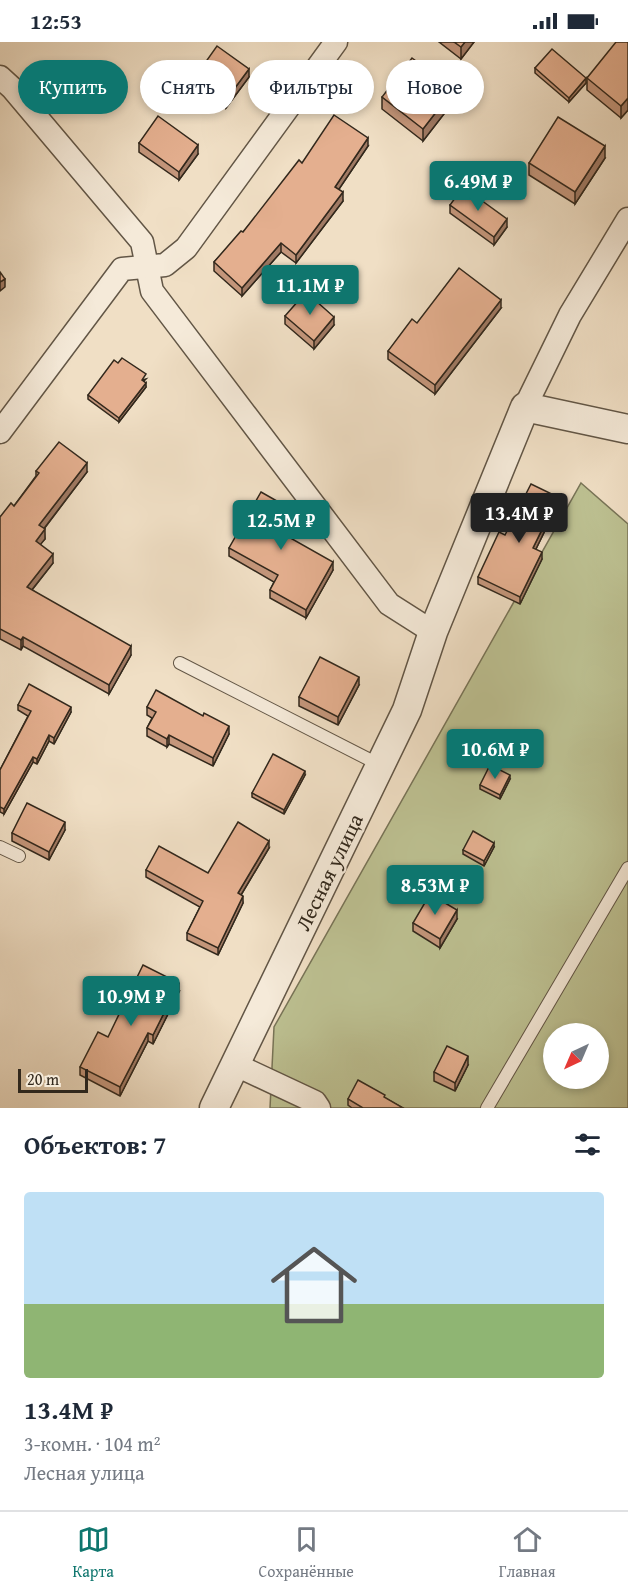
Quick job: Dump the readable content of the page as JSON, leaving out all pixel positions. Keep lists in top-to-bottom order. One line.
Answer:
{"streets":{"street":["Лесная улица"]},"scale_bar":"20 m","north":"bottom left","page":{"status":"12:53","chip":["Купить","Снять","Фильтры","Новое"],"price":["6.49M ₽","11.1M ₽","13.4M ₽","12.5M ₽","10.6M ₽","8.53M ₽","10.9M ₽"],"scale":"20 m","heading":"Объектов: 7","list":[{"name":"13.4M ₽","note":"3-комн. · 104 m² · Лесная улица"}],"tabs":["Карта","Сохранённые","Главная"]}}
